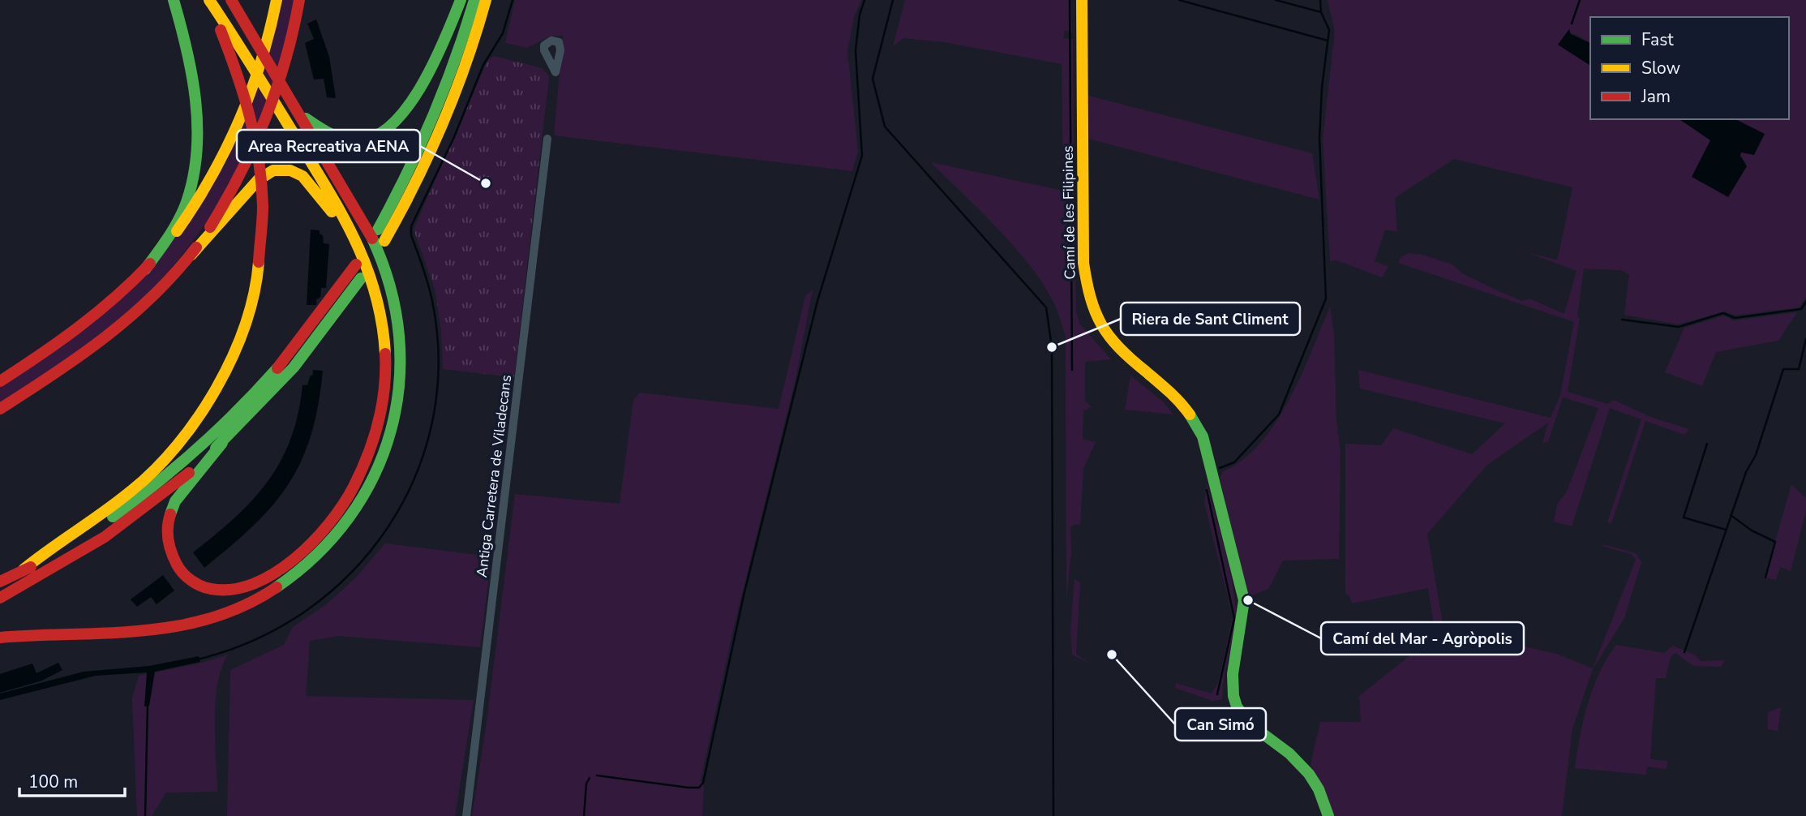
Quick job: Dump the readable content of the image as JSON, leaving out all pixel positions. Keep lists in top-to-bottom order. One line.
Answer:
{"streets":{"main road":["Camí de les Filipines"],"street":["Antiga Carretera de Viladecans"]},"places":["Area Recreativa AENA","Riera de Sant Climent","Camí del Mar - Agròpolis","Can Simó"],"legend":["Fast","Slow","Jam"],"scale_bar":"100 m"}
